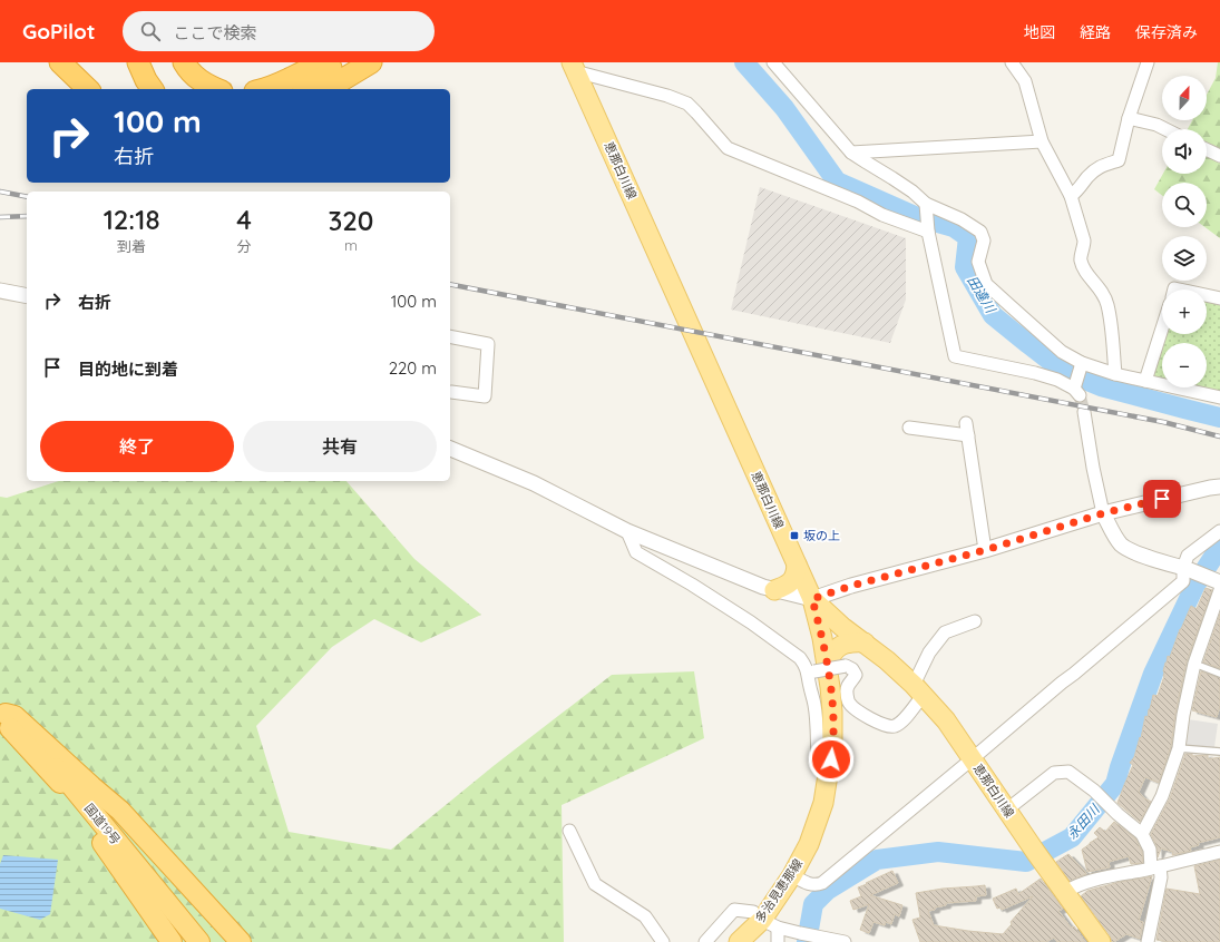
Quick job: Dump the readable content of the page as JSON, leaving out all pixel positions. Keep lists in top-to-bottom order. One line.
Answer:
{"streets":{"highway":["国道19号"],"main road":["恵那白川線","多治見恵那線"]},"crossings":[["恵那白川線","多治見恵那線"]],"water":["田違川","永田川"],"places":{"transit":["坂の上"]},"north":"top","page":{"header":"GoPilot","search":"ここで検索","nav":["地図","経路","保存済み"],"map_buttons":["+","−"],"turn":["100 m","右折"],"eta":["12:18","到着","4","分","320","m"],"list":[{"name":"右折","value":"100 m"},{"name":"目的地に到着","value":"220 m"}],"buttons":["終了","共有"]}}
